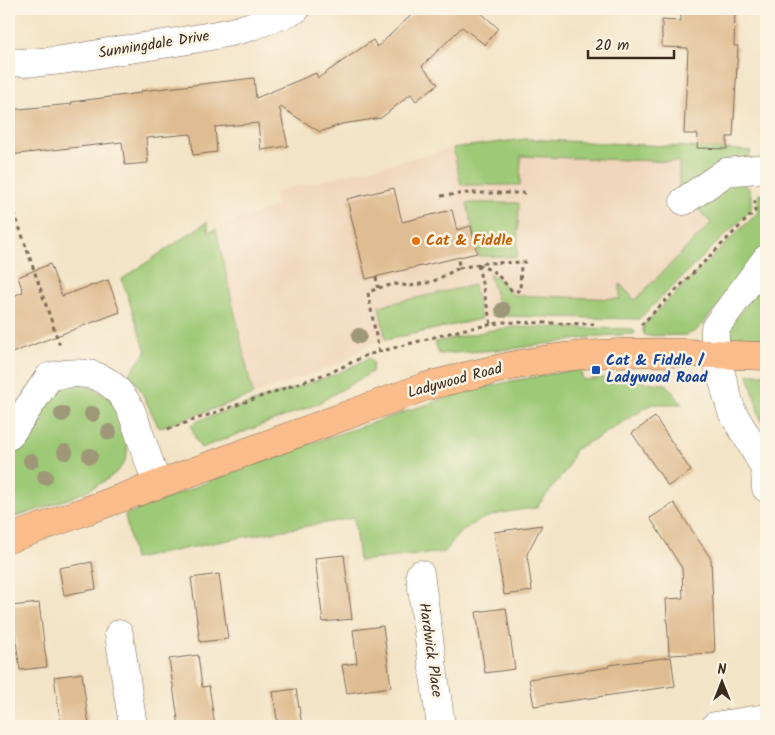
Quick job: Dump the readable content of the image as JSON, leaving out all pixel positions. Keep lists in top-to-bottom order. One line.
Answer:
{"streets":{"main road":["Ladywood Road"],"street":["Sunningdale Drive","Hardwick Place"]},"places":{"other":["Cat & Fiddle"],"transit":["Cat & Fiddle / Ladywood Road"]},"scale_bar":"20 m","north":"top"}
